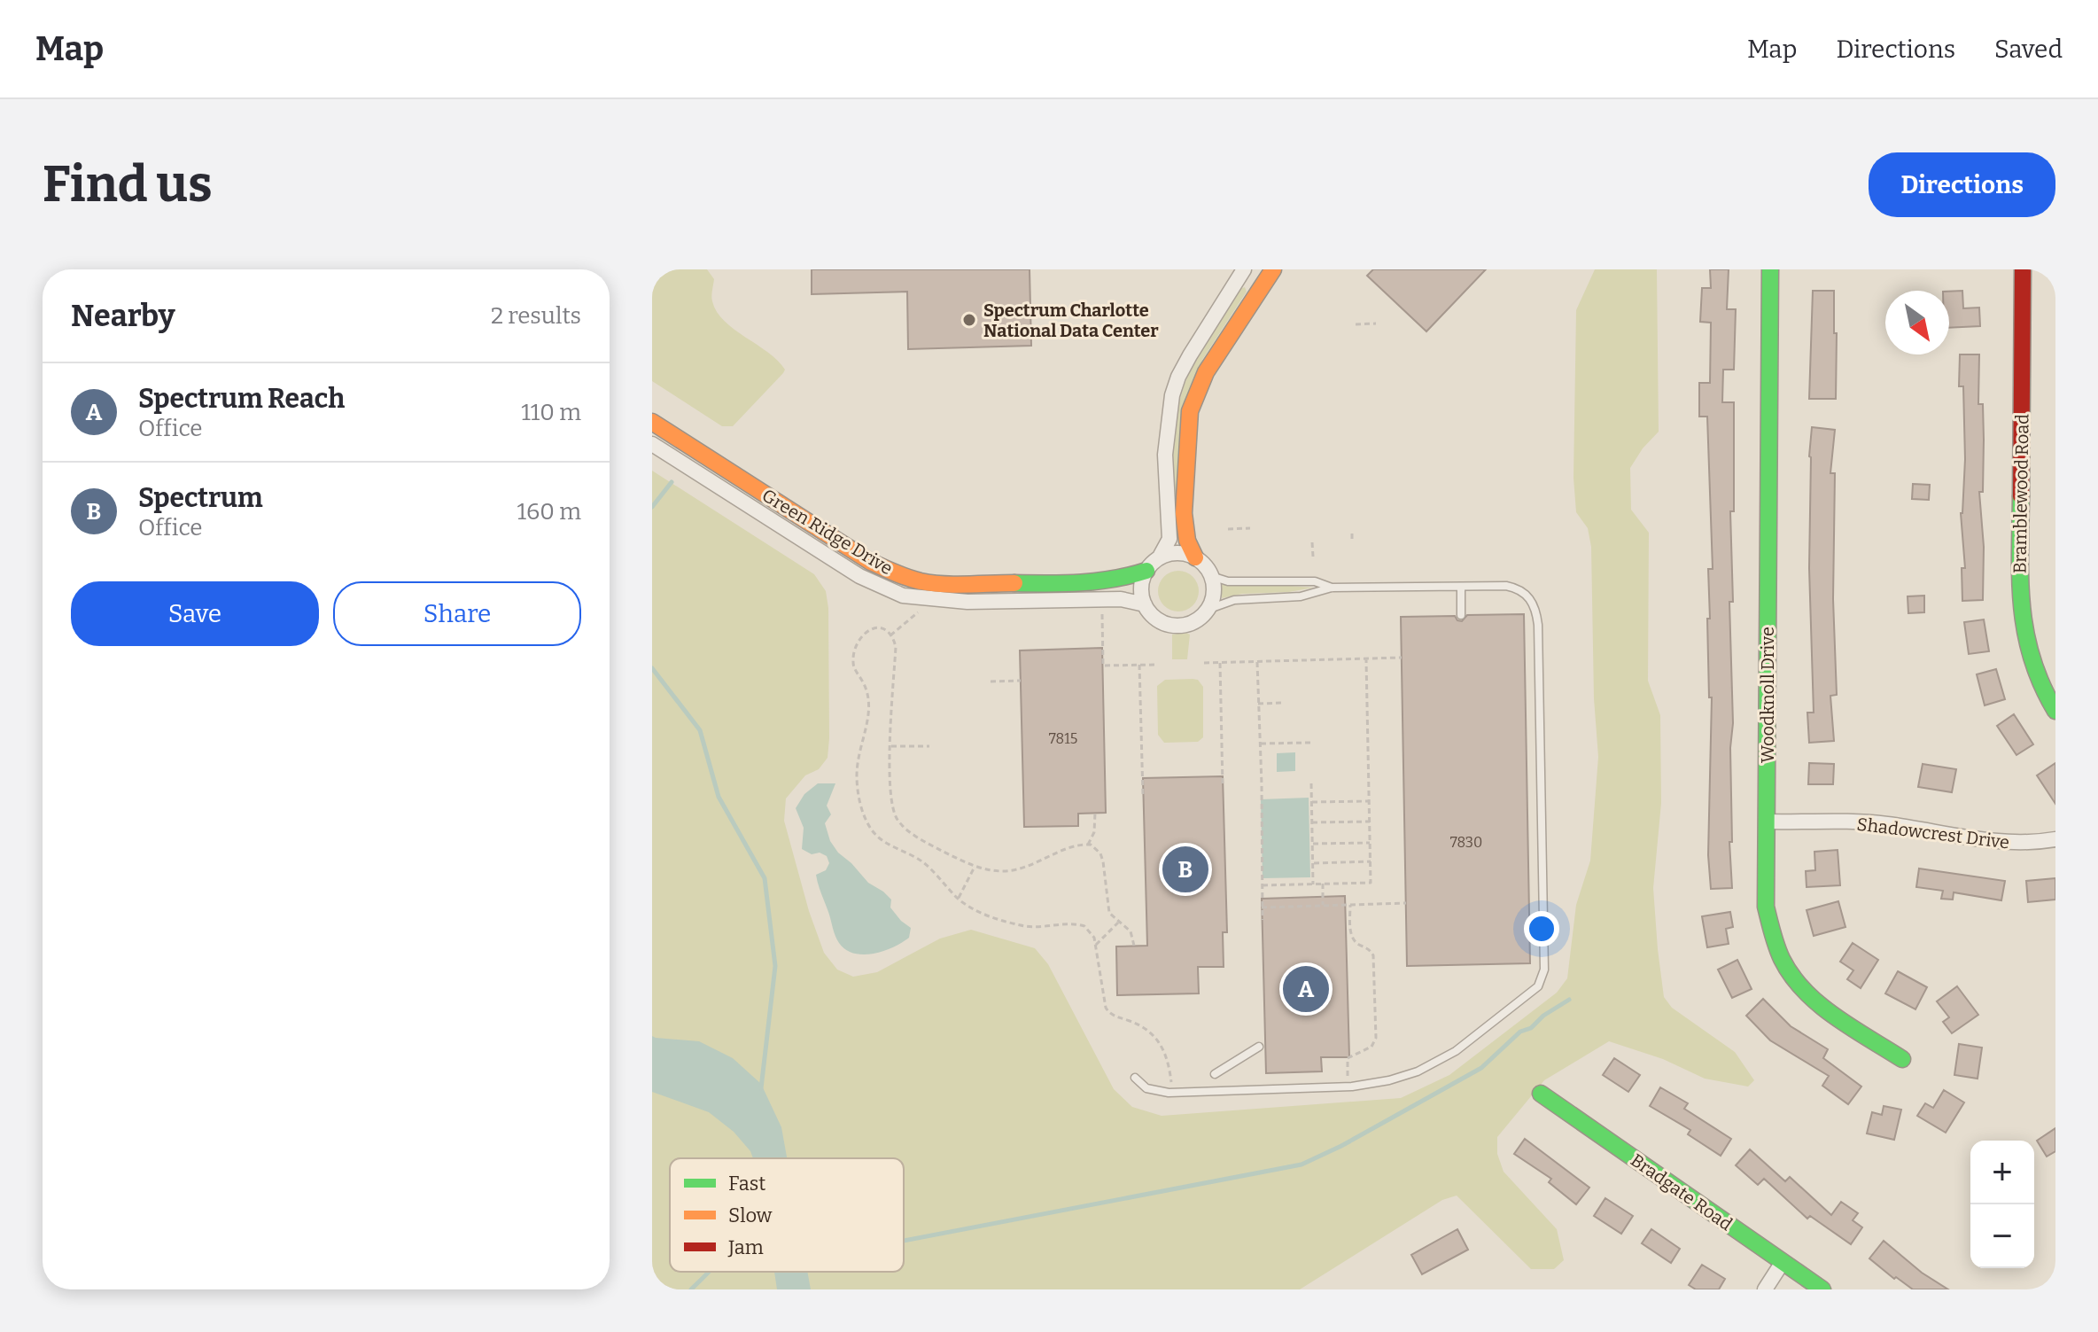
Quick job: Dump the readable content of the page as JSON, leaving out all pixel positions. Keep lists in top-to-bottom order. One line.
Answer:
{"streets":{"street":["Bramblewood Road","Green Ridge Drive","Woodknoll Drive","Shadowcrest Drive","Bradgate Road"]},"crossings":[["Woodknoll Drive","Shadowcrest Drive"]],"places":["Spectrum Charlotte National Data Center"],"house_numbers":["7815","7830"],"legend":["Fast","Slow","Jam"],"north":"bottom right","page":{"header":"Map","nav":["Map","Directions","Saved"],"buttons":["Directions",["Save","Share"]],"title":"Find us","heading":["Nearby","2 results"],"list":[{"mark":"A","name":"Spectrum Reach","note":"Office","value":"110 m"},{"mark":"B","name":"Spectrum","note":"Office","value":"160 m"}],"pins":["B","A"],"map_buttons":["+","−"]}}
